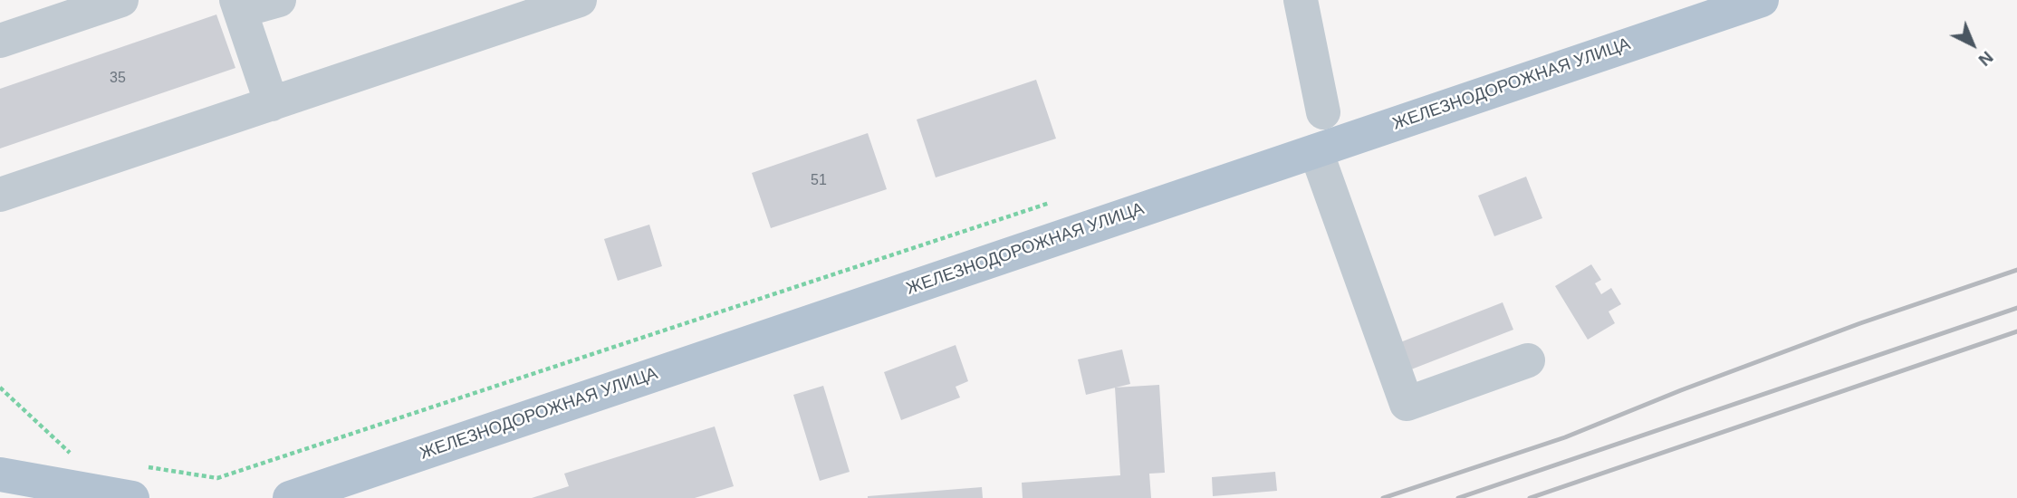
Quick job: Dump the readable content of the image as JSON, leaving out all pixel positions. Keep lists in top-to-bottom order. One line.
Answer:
{"streets":{"main road":["ЖЕЛЕЗНОДОРОЖНАЯ УЛИЦА"]},"house_numbers":["35","51"],"north":"bottom right"}
